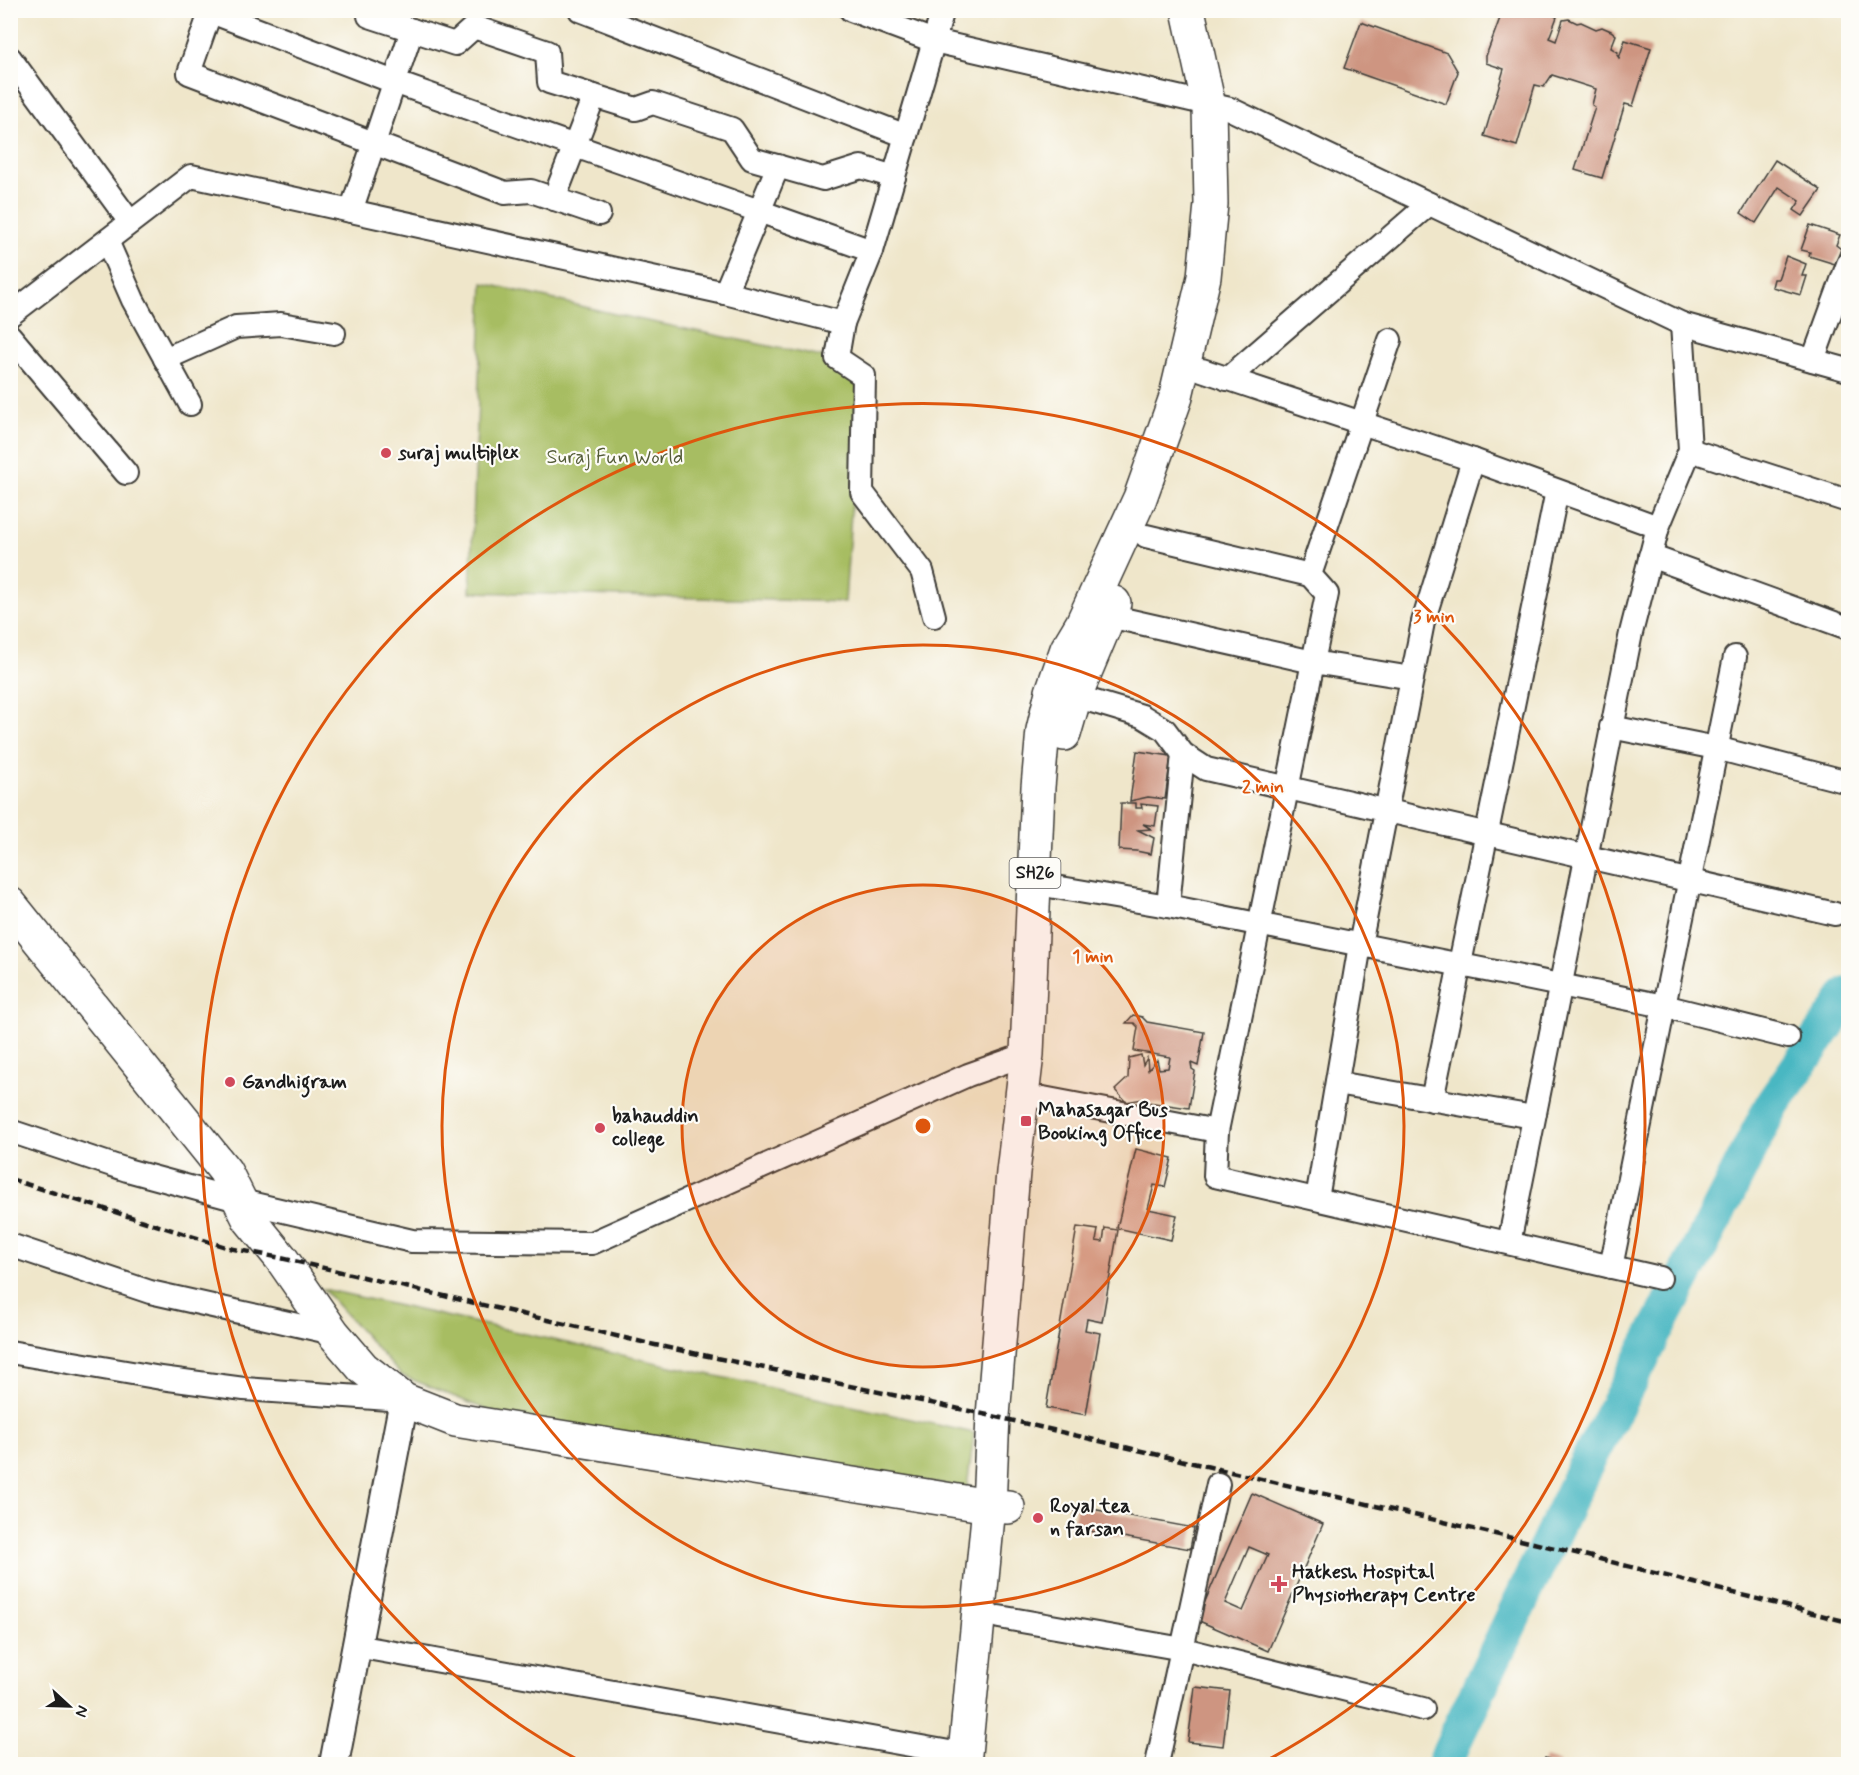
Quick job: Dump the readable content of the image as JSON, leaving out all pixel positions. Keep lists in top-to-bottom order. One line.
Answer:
{"streets":{"main road":["SH26"]},"parks":["Suraj Fun World"],"places":{"other":["suraj multiplex","Gandhigram","bahauddin college","Royal tea n farsan"],"transit":["Mahasagar Bus Booking Office"],"health":["Hatkesh Hospital Physiotherapy Centre"]},"north":"right","rings":["3 min","2 min","1 min"]}
